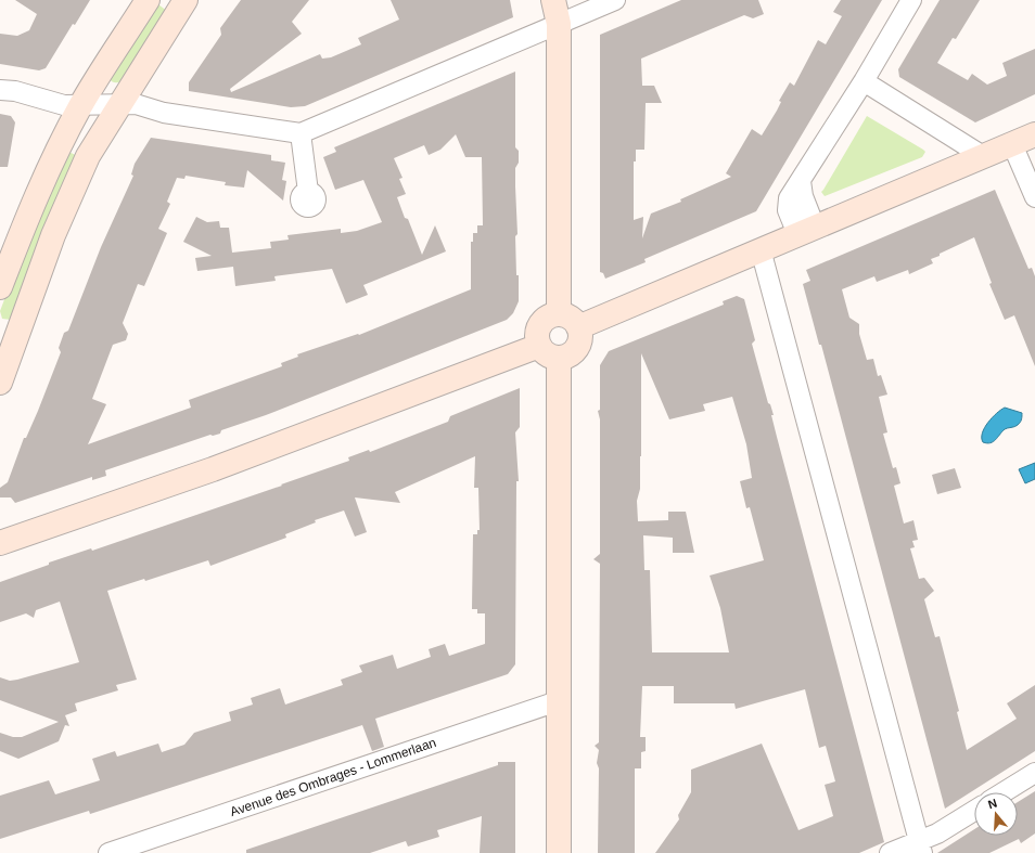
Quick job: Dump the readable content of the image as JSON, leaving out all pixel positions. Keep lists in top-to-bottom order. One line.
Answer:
{"streets":{"street":["Avenue des Ombrages - Lommerlaan"]},"north":"top"}
